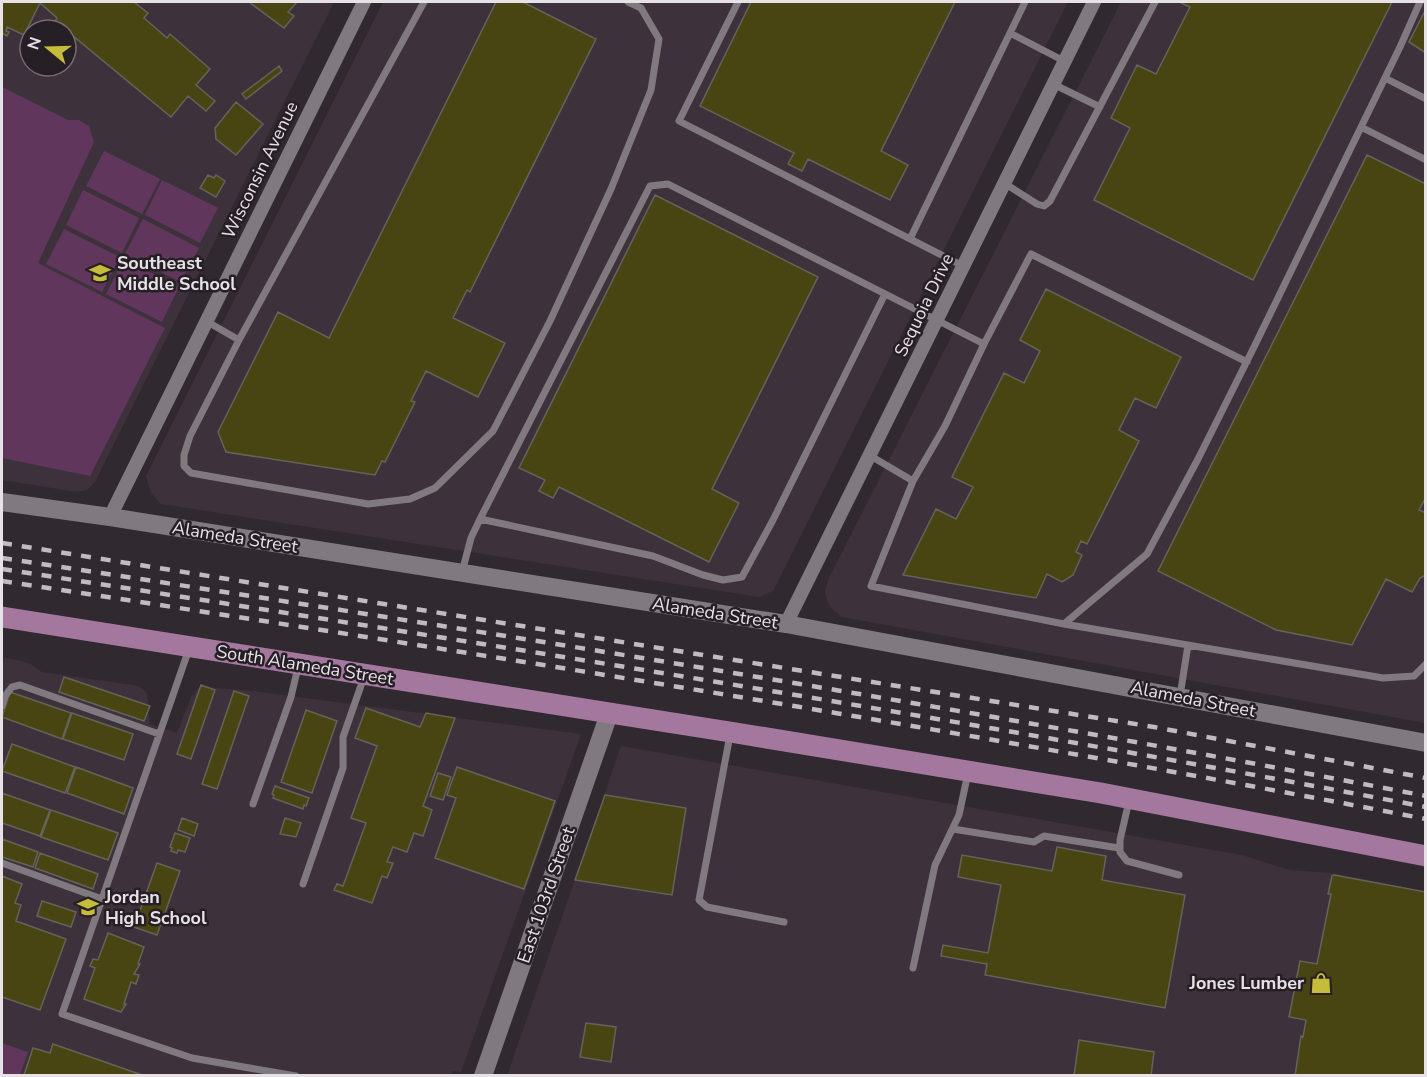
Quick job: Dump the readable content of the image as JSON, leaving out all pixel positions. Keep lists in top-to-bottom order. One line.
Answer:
{"streets":{"main road":["South Alameda Street"],"street":["Wisconsin Avenue","Sequoia Drive","Alameda Street","East 103rd Street"]},"crossings":[["Wisconsin Avenue","Alameda Street"],["Sequoia Drive","Alameda Street"],["South Alameda Street","East 103rd Street"]],"places":{"school or university":["Southeast Middle School","Jordan High School"],"shop":["Jones Lumber"]},"north":"left"}
